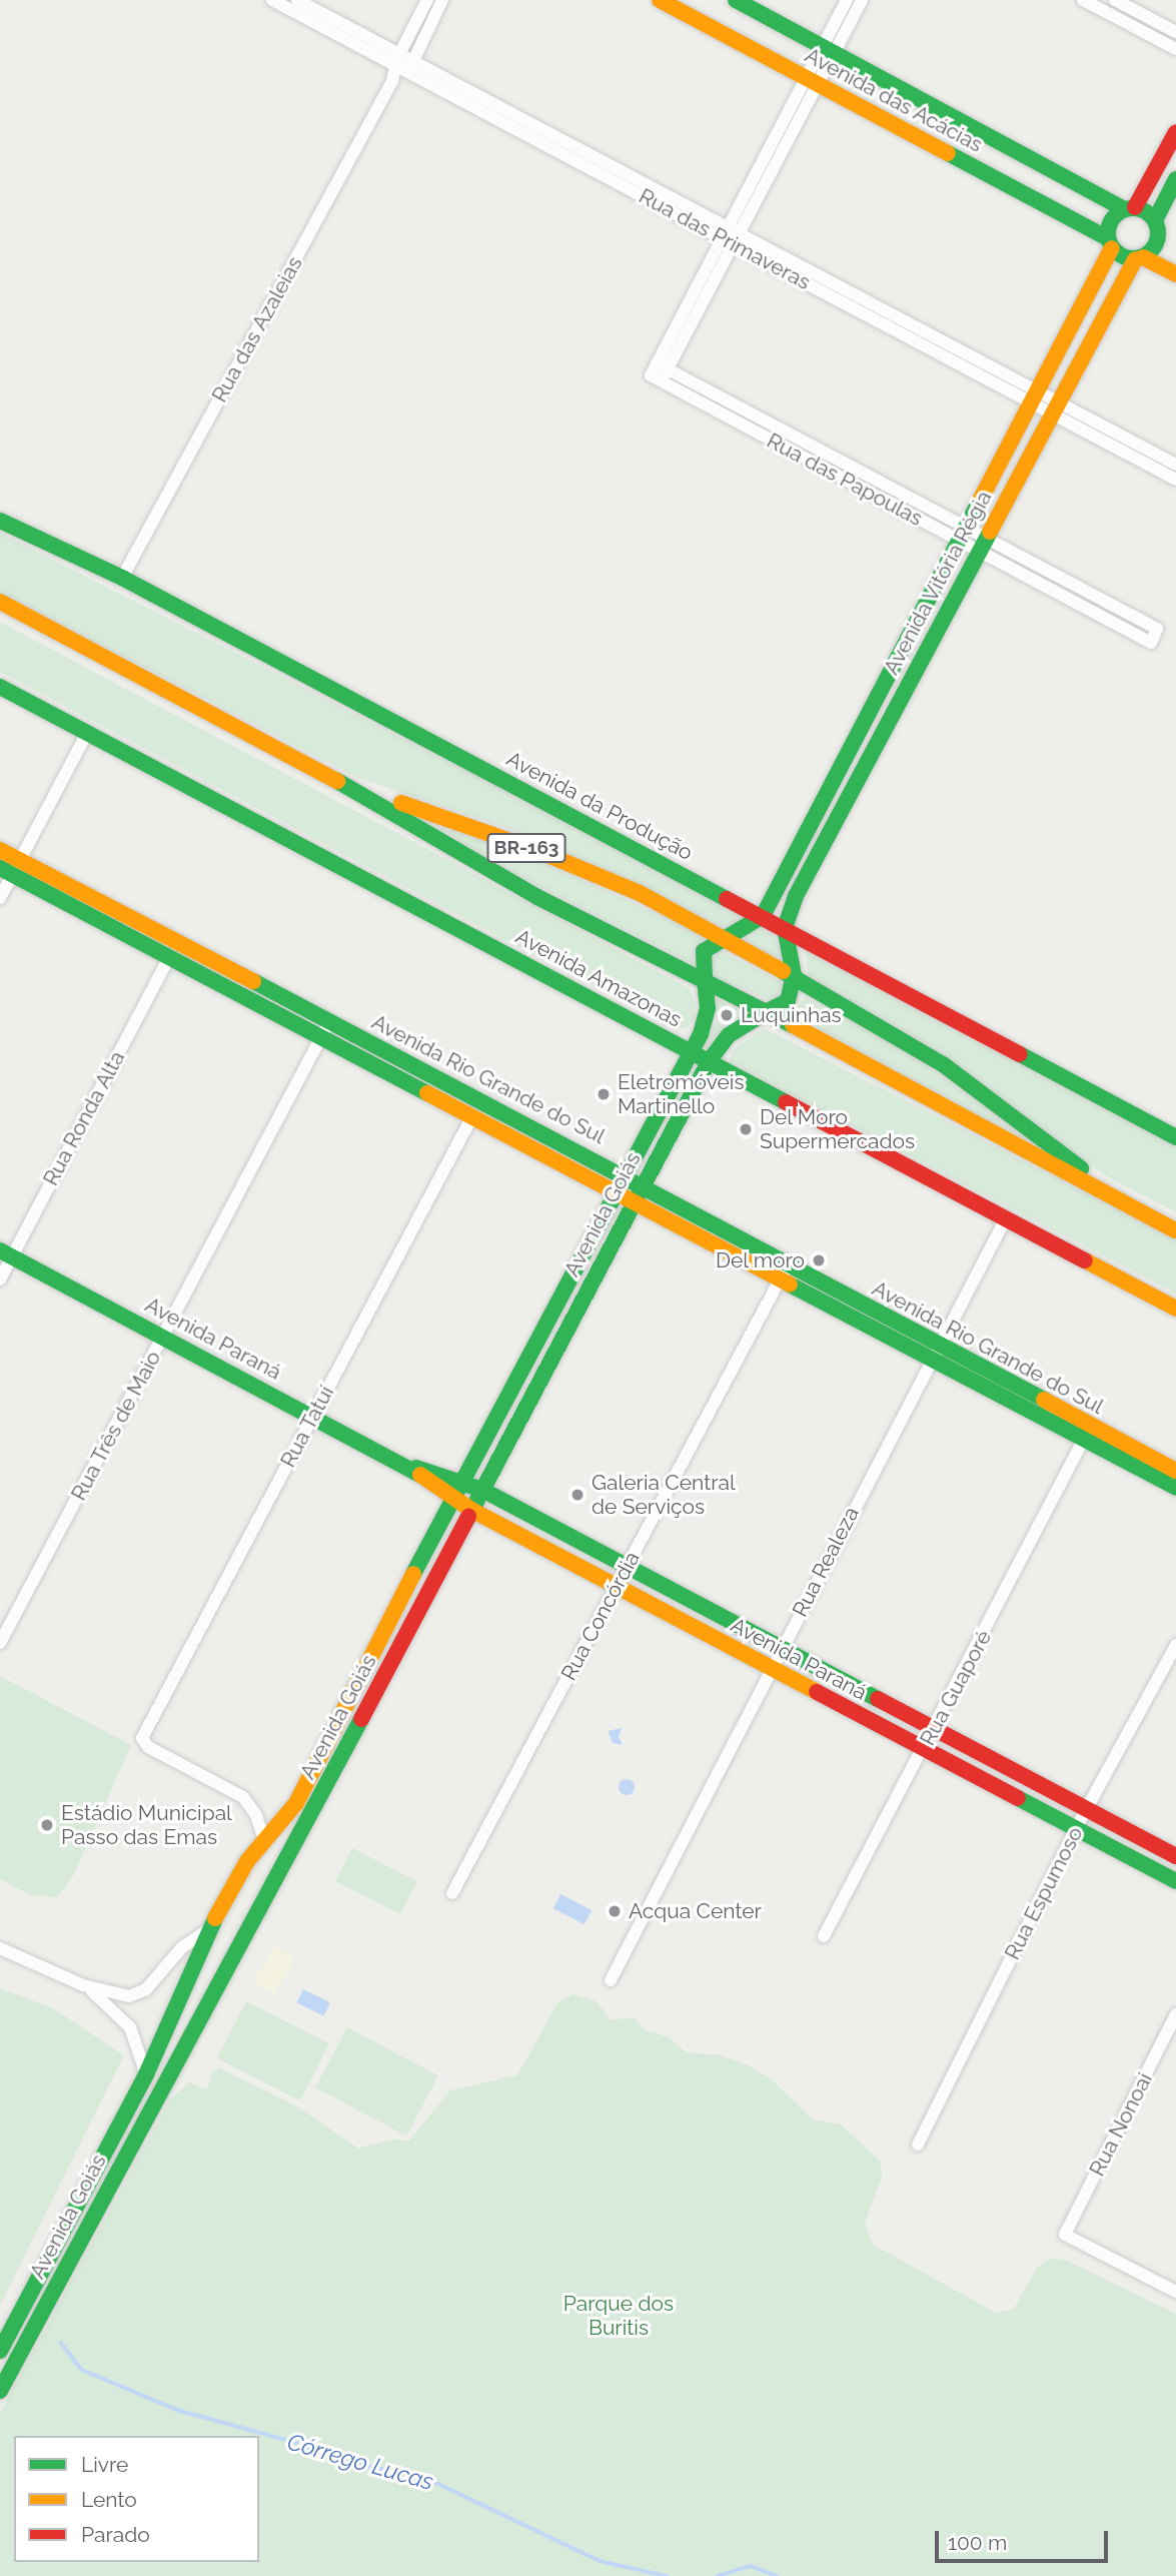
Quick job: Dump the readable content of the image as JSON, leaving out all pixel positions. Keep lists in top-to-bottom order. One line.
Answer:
{"streets":{"main road":["Avenida das Acácias","Avenida Vitória Régia","Avenida da Produção","BR-163","Avenida Amazonas","Avenida Rio Grande do Sul","Avenida Goiás","Avenida Paraná"],"street":["Rua das Primaveras","Rua das Azaleias","Rua das Papoulas","Rua Ronda Alta","Rua Três de Maio","Rua Tatuí","Rua Realeza","Rua Concórdia","Rua Guaporé","Rua Espumoso","Rua Nonoai"]},"crossings":[["Avenida das Acácias","Avenida Vitória Régia"],["Rua das Primaveras","Rua das Azaleias"],["Rua das Primaveras","Rua das Papoulas"],["Rua das Primaveras","Avenida Vitória Régia"],["Rua das Azaleias","Avenida da Produção"],["Rua das Papoulas","Avenida Vitória Régia"],["Avenida Vitória Régia","Avenida da Produção"],["BR-163","Avenida Goiás"],["Avenida Amazonas","Avenida Goiás"],["Avenida Amazonas","Rua Realeza"],["Avenida Rio Grande do Sul","Rua Ronda Alta"],["Avenida Rio Grande do Sul","Avenida Goiás"],["Avenida Rio Grande do Sul","Rua Três de Maio"],["Avenida Rio Grande do Sul","Rua Tatuí"],["Avenida Rio Grande do Sul","Rua Realeza"],["Avenida Rio Grande do Sul","Rua Concórdia"],["Avenida Rio Grande do Sul","Rua Guaporé"],["Rua Ronda Alta","Avenida Paraná"],["Avenida Goiás","Avenida Paraná"],["Avenida Goiás","Rua Tatuí"],["Avenida Paraná","Rua Três de Maio"],["Avenida Paraná","Rua Tatuí"],["Avenida Paraná","Rua Realeza"],["Avenida Paraná","Rua Concórdia"],["Avenida Paraná","Rua Guaporé"],["Avenida Paraná","Rua Espumoso"]],"water":["Córrego Lucas"],"parks":["Parque dos Buritis"],"places":["Luquinhas","Eletromóveis Martinello","Del Moro Supermercados","Del moro","Galeria Central de Serviços","Estádio Municipal Passo das Emas","Acqua Center"],"legend":["Livre","Lento","Parado"],"scale_bar":"100 m"}
